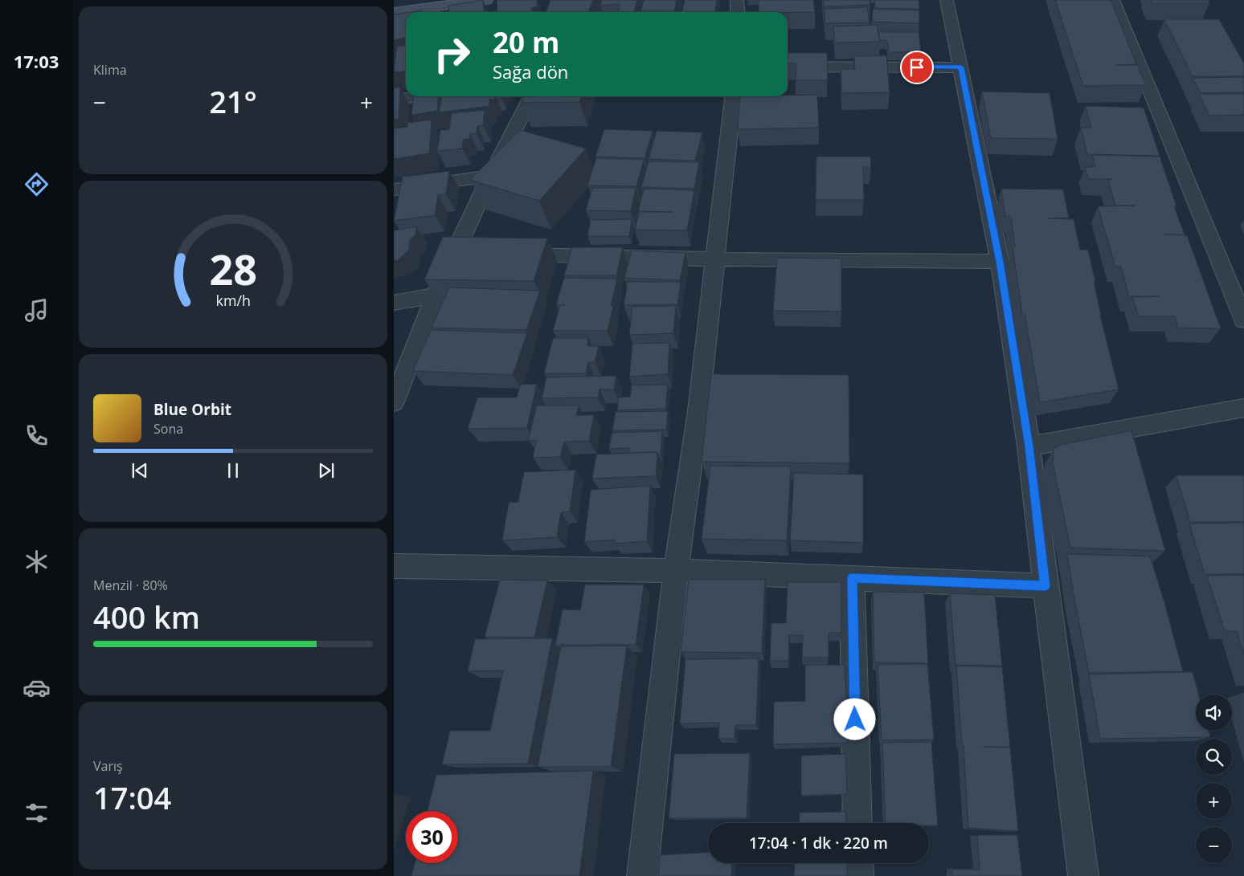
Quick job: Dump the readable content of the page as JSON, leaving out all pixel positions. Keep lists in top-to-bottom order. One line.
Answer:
{"page":{"tabs":"17:03","tile":["Klima",["Menzil · 80%","400 km"],["Varış","17:04"]],"turn":["20 m","Sağa dön"],"heat":["−","21°","+"],"song":["Blue Orbit","Sona"],"map_buttons":["+","−"],"limit":"30","trip":"17:04 · 1 dk · 220 m","gauge":["28","km/h"]}}
